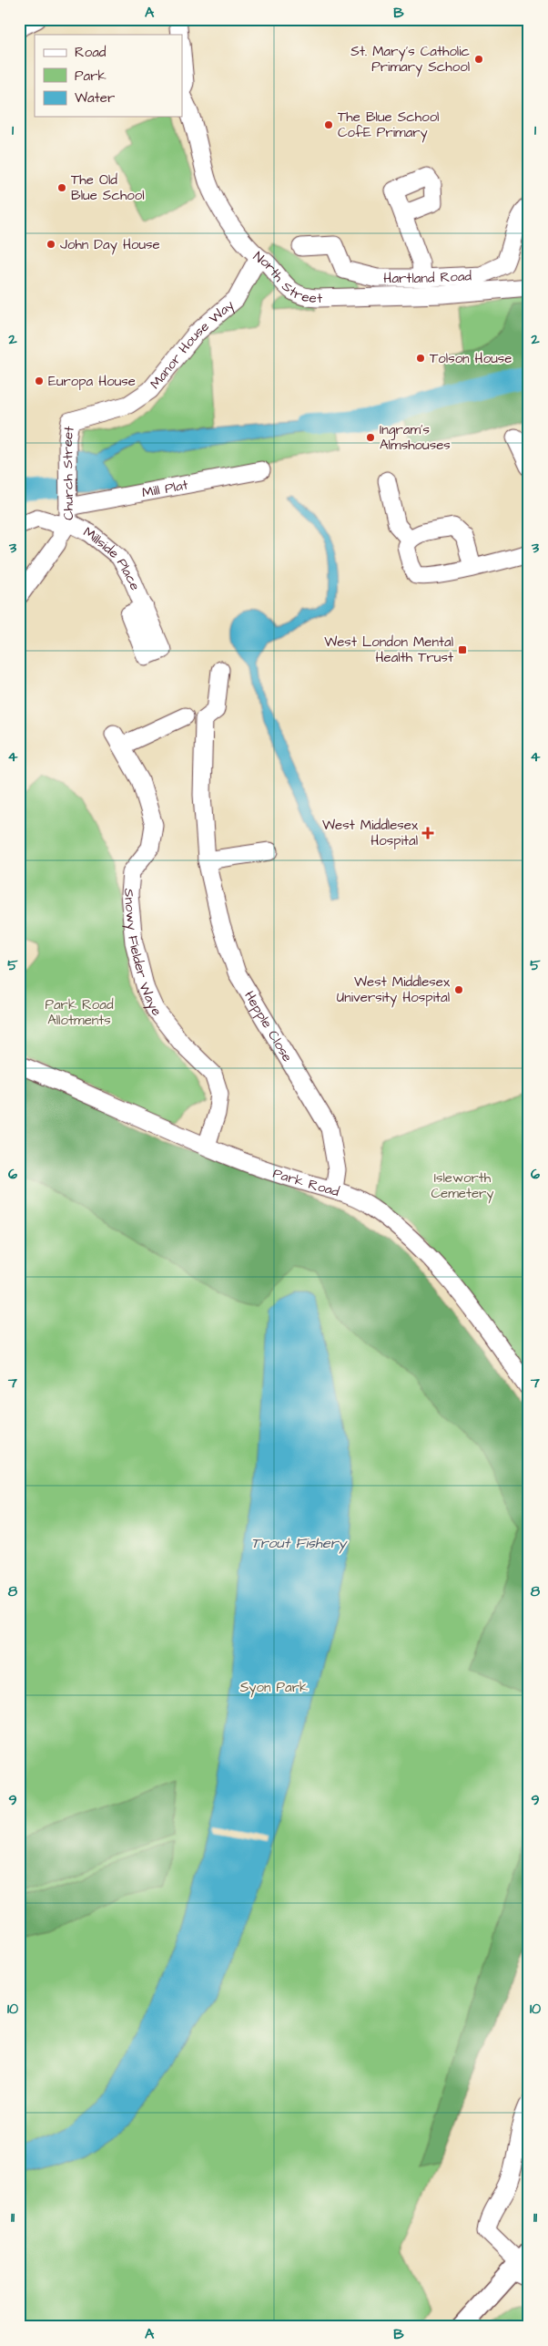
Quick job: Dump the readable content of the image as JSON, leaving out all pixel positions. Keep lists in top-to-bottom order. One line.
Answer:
{"streets":{"street":["North Street","Hartland Road","Manor House Way","Church Street","Mill Plat","Millside Place","Snowy Fielder Waye","Hepple Close","Park Road"]},"crossings":[["North Street","Manor House Way"],["Manor House Way","Church Street"],["Church Street","Mill Plat"],["Church Street","Millside Place"],["Mill Plat","Millside Place"],["Snowy Fielder Waye","Park Road"],["Hepple Close","Park Road"]],"water":["Trout Fishery"],"parks":["Park Road Allotments","Isleworth Cemetery","Syon Park"],"places":{"other":["St. Mary's Catholic Primary School","The Blue School CofE Primary","The Old Blue School","John Day House","Tolson House","Europa House","Ingram's Almshouses","West Middlesex University Hospital"],"transit":["West London Mental Health Trust"],"health":["West Middlesex Hospital"]},"legend":["Road","Park","Water"],"grid":{"columns":["A","B"],"rows":["1","2","3","4","5","6","7","8","9","10","11"]}}
